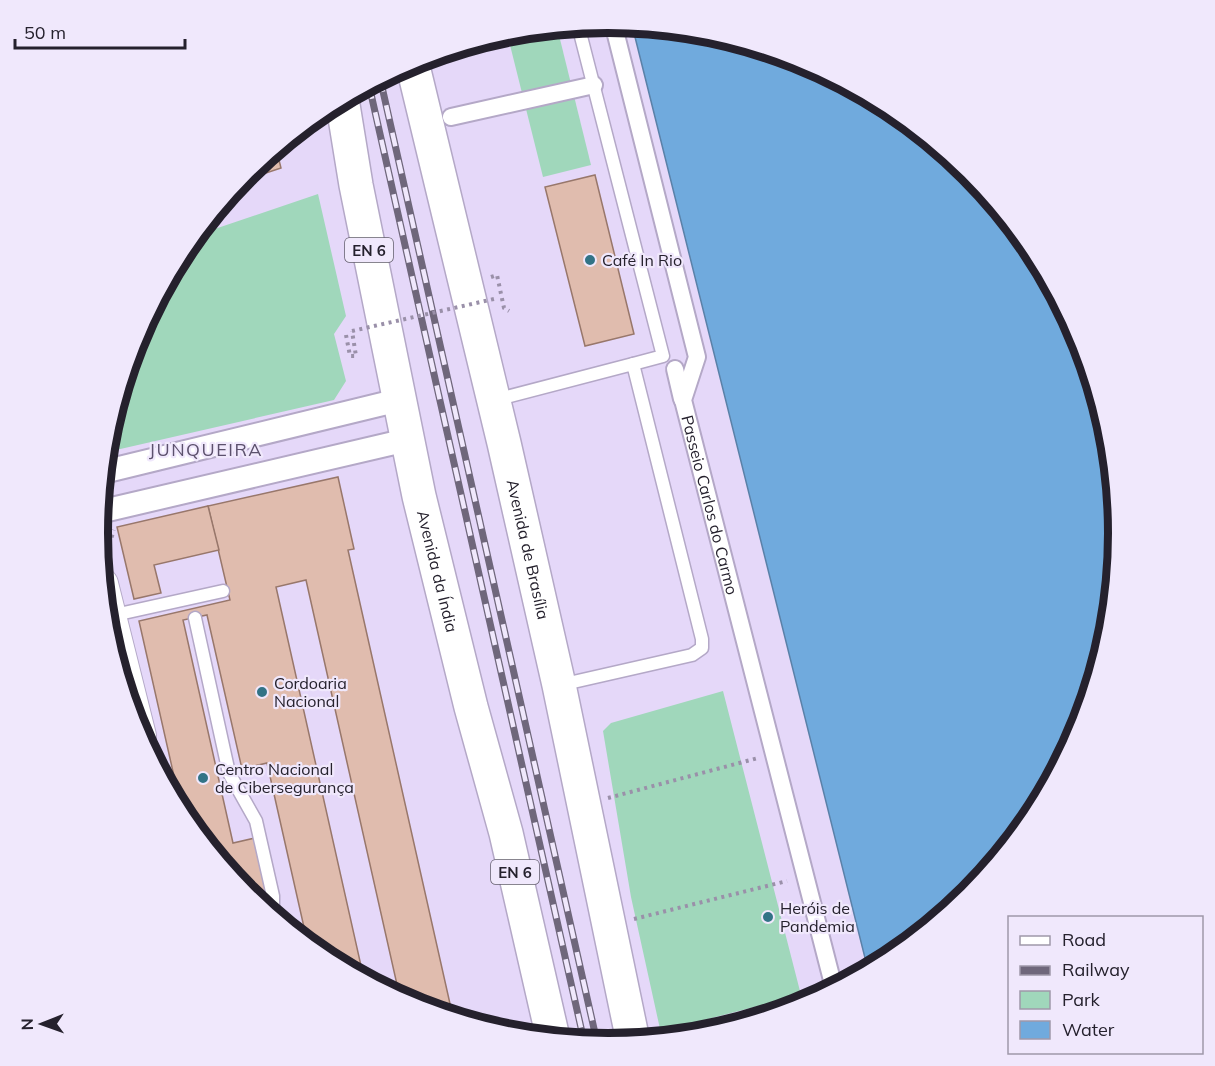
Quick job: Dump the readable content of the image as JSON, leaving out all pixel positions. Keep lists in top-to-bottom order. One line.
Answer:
{"streets":{"main road":["EN 6","Avenida de Brasília","Avenida da Índia"],"street":["Passeio Carlos do Carmo"]},"districts":["JUNQUEIRA"],"places":["Café In Rio","Cordoaria Nacional","Centro Nacional de Cibersegurança","Heróis de Pandemia"],"legend":["Road","Railway","Park","Water"],"scale_bar":"50 m","north":"left"}
